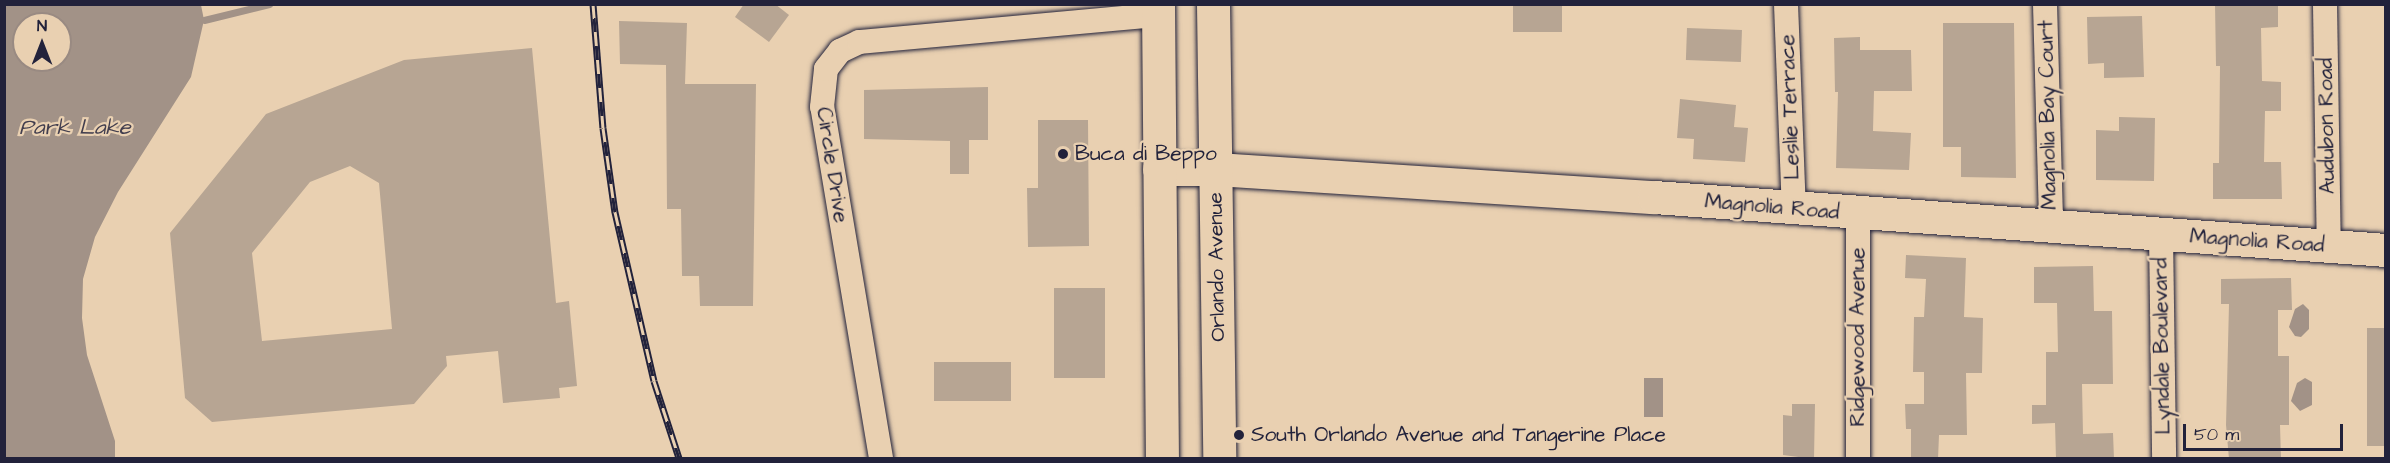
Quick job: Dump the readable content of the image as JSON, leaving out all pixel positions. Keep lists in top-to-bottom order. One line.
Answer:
{"streets":{"street":["Leslie Terrace","Magnolia Bay Court","Audubon Road","Circle Drive","Magnolia Road","Orlando Avenue","Ridgewood Avenue","Lyndale Boulevard"]},"crossings":[["Leslie Terrace","Magnolia Road"],["Magnolia Bay Court","Magnolia Road"],["Audubon Road","Magnolia Road"],["Magnolia Road","Orlando Avenue"],["Magnolia Road","Ridgewood Avenue"],["Magnolia Road","Lyndale Boulevard"]],"water":["Park Lake"],"places":["Buca di Beppo","South Orlando Avenue and Tangerine Place"],"scale_bar":"50 m","north":"top"}
